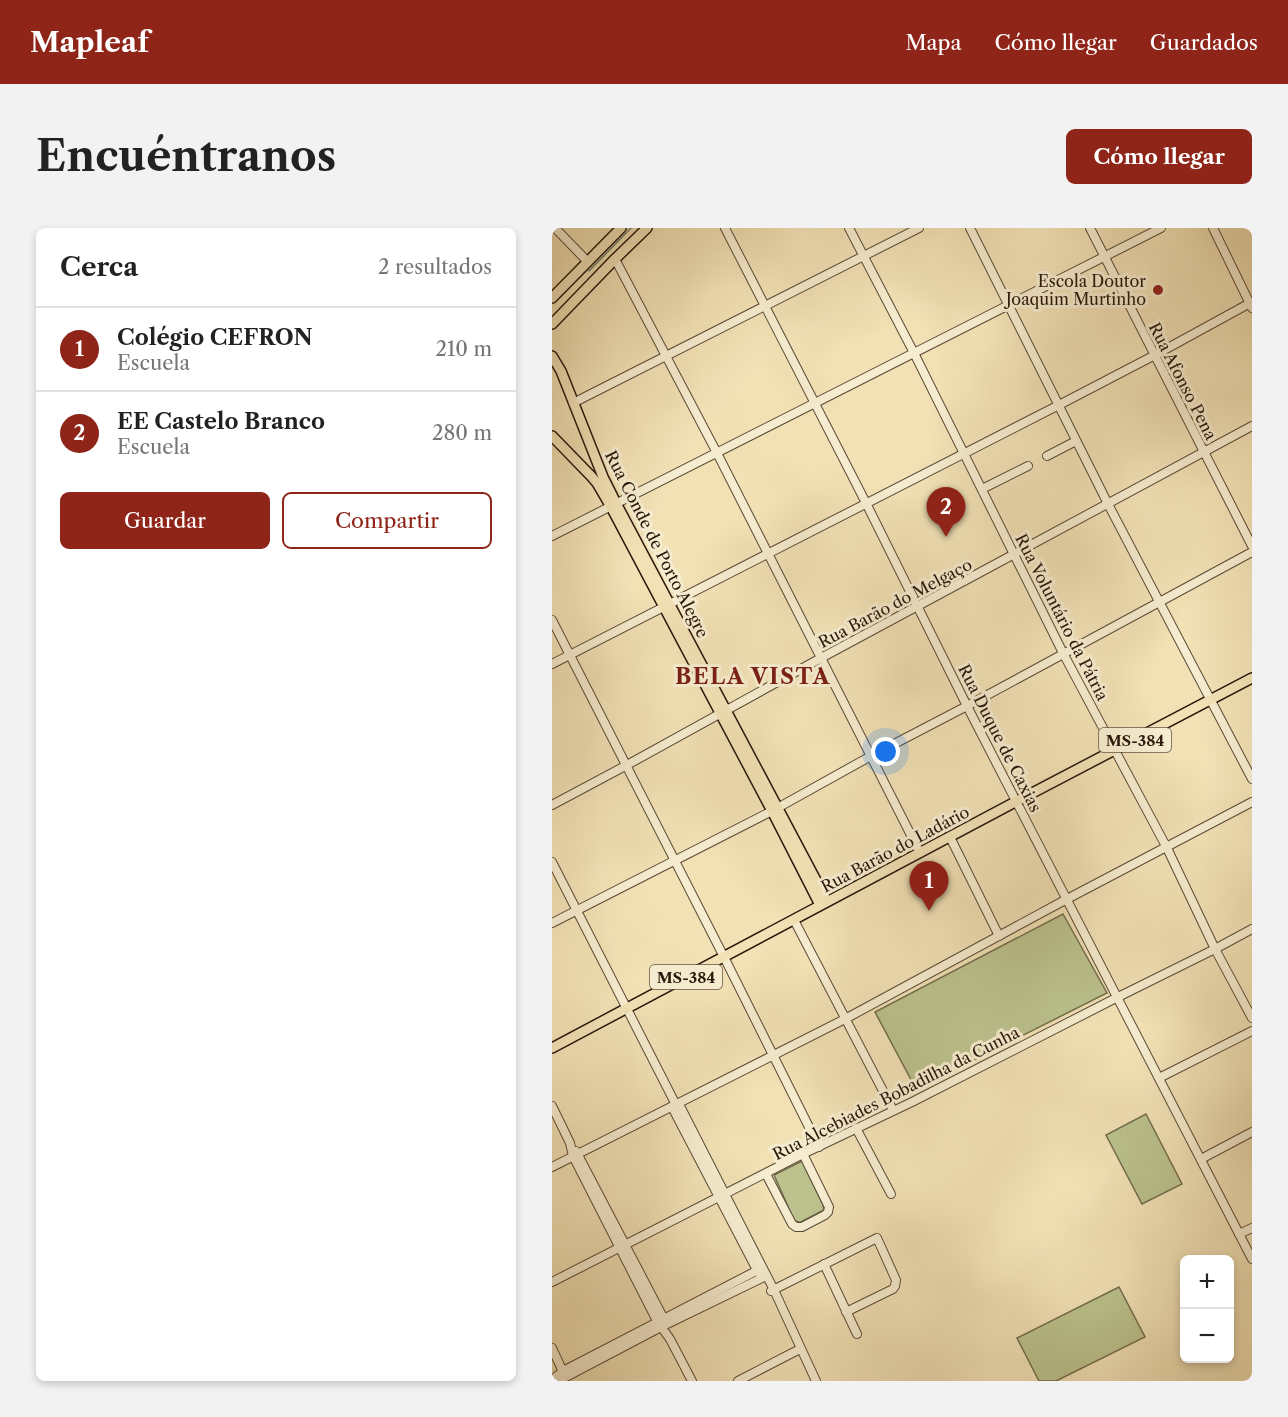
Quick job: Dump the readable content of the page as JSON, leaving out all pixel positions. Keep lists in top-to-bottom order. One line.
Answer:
{"streets":{"main road":["Rua Conde de Porto Alegre","MS-384","Rua Barão do Ladário"],"street":["Rua Afonso Pena","Rua Barão do Melgaço","Rua Voluntário da Pátria","Rua Duque de Caxias","Rua Alcebiades Bobadilha da Cunha"]},"crossings":[["Rua Afonso Pena","Rua Barão do Melgaço"],["Rua Conde de Porto Alegre","Rua Barão do Melgaço"],["Rua Conde de Porto Alegre","Rua Barão do Ladário"],["Rua Barão do Melgaço","Rua Voluntário da Pátria"],["Rua Barão do Melgaço","Rua Duque de Caxias"],["Rua Voluntário da Pátria","Rua Barão do Ladário"],["Rua Voluntário da Pátria","Rua Alcebiades Bobadilha da Cunha"],["Rua Duque de Caxias","Rua Barão do Ladário"],["Rua Duque de Caxias","Rua Alcebiades Bobadilha da Cunha"]],"districts":["BELA VISTA"],"places":["Escola Doutor Joaquim Murtinho"],"page":{"header":"Mapleaf","nav":["Mapa","Cómo llegar","Guardados"],"buttons":["Cómo llegar",["Guardar","Compartir"]],"title":"Encuéntranos","heading":["Cerca","2 resultados"],"list":[{"mark":"1","name":"Colégio CEFRON","note":"Escuela","value":"210 m"},{"mark":"2","name":"EE Castelo Branco","note":"Escuela","value":"280 m"}],"pins":["2","1"],"map_buttons":["+","−"]}}
